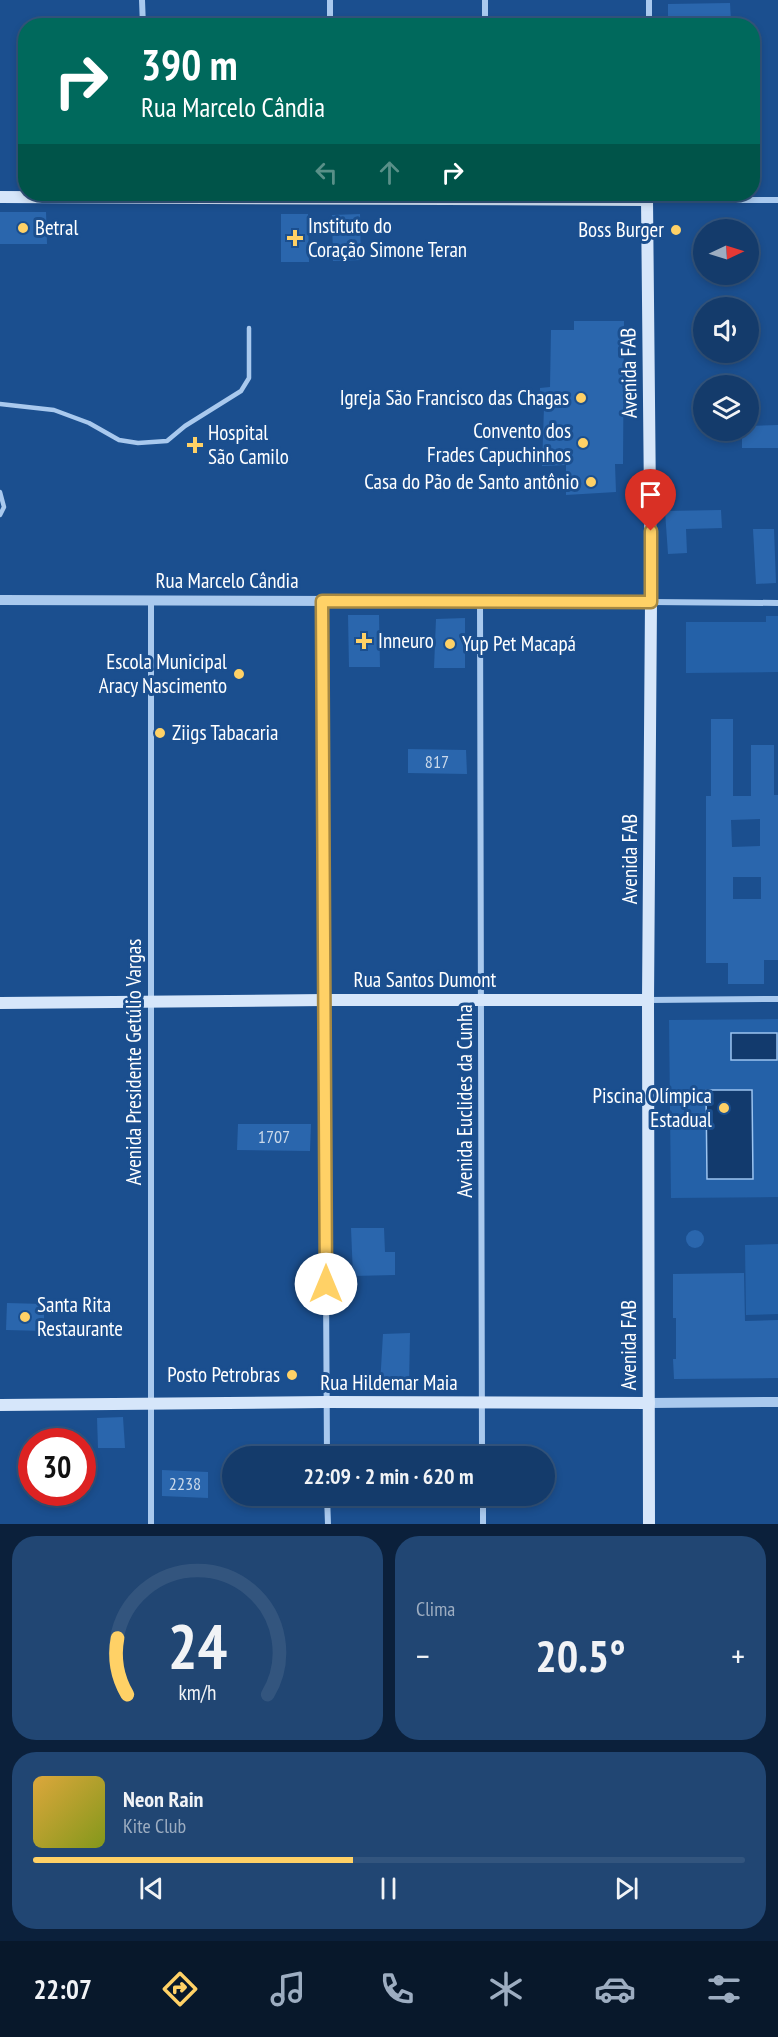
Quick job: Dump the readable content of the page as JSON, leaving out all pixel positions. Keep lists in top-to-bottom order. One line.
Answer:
{"streets":{"main road":["Avenida FAB","Rua Santos Dumont","Rua Hildemar Maia"],"street":["Rua Marcelo Cândia","Avenida Presidente Getúlio Vargas","Avenida Euclides da Cunha"]},"crossings":[["Avenida FAB","Rua Marcelo Cândia"],["Avenida FAB","Rua Santos Dumont"],["Avenida FAB","Rua Hildemar Maia"],["Rua Marcelo Cândia","Avenida Presidente Getúlio Vargas"],["Rua Marcelo Cândia","Avenida Euclides da Cunha"],["Rua Santos Dumont","Avenida Presidente Getúlio Vargas"],["Rua Santos Dumont","Avenida Euclides da Cunha"],["Avenida Presidente Getúlio Vargas","Rua Hildemar Maia"],["Avenida Euclides da Cunha","Rua Hildemar Maia"]],"places":{"other":["Betral","Boss Burger","Igreja São Francisco das Chagas","Convento dos Frades Capuchinhos","Casa do Pão de Santo antônio","Yup Pet Macapá","Escola Municipal Aracy Nascimento","Ziigs Tabacaria","Piscina Olímpica Estadual","Santa Rita Restaurante","Posto Petrobras"],"health":["Instituto do Coração Simone Teran","Hospital São Camilo","Inneuro"]},"house_numbers":["817","1707","2238"],"north":"right","page":{"turn":["390 m","Rua Marcelo Cândia"],"limit":"30","trip":"22:09 · 2 min · 620 m","tile":"Clima","heat":["−","20.5°","+"],"song":["Neon Rain","Kite Club"],"tabs":"22:07","gauge":["24","km/h"]}}
